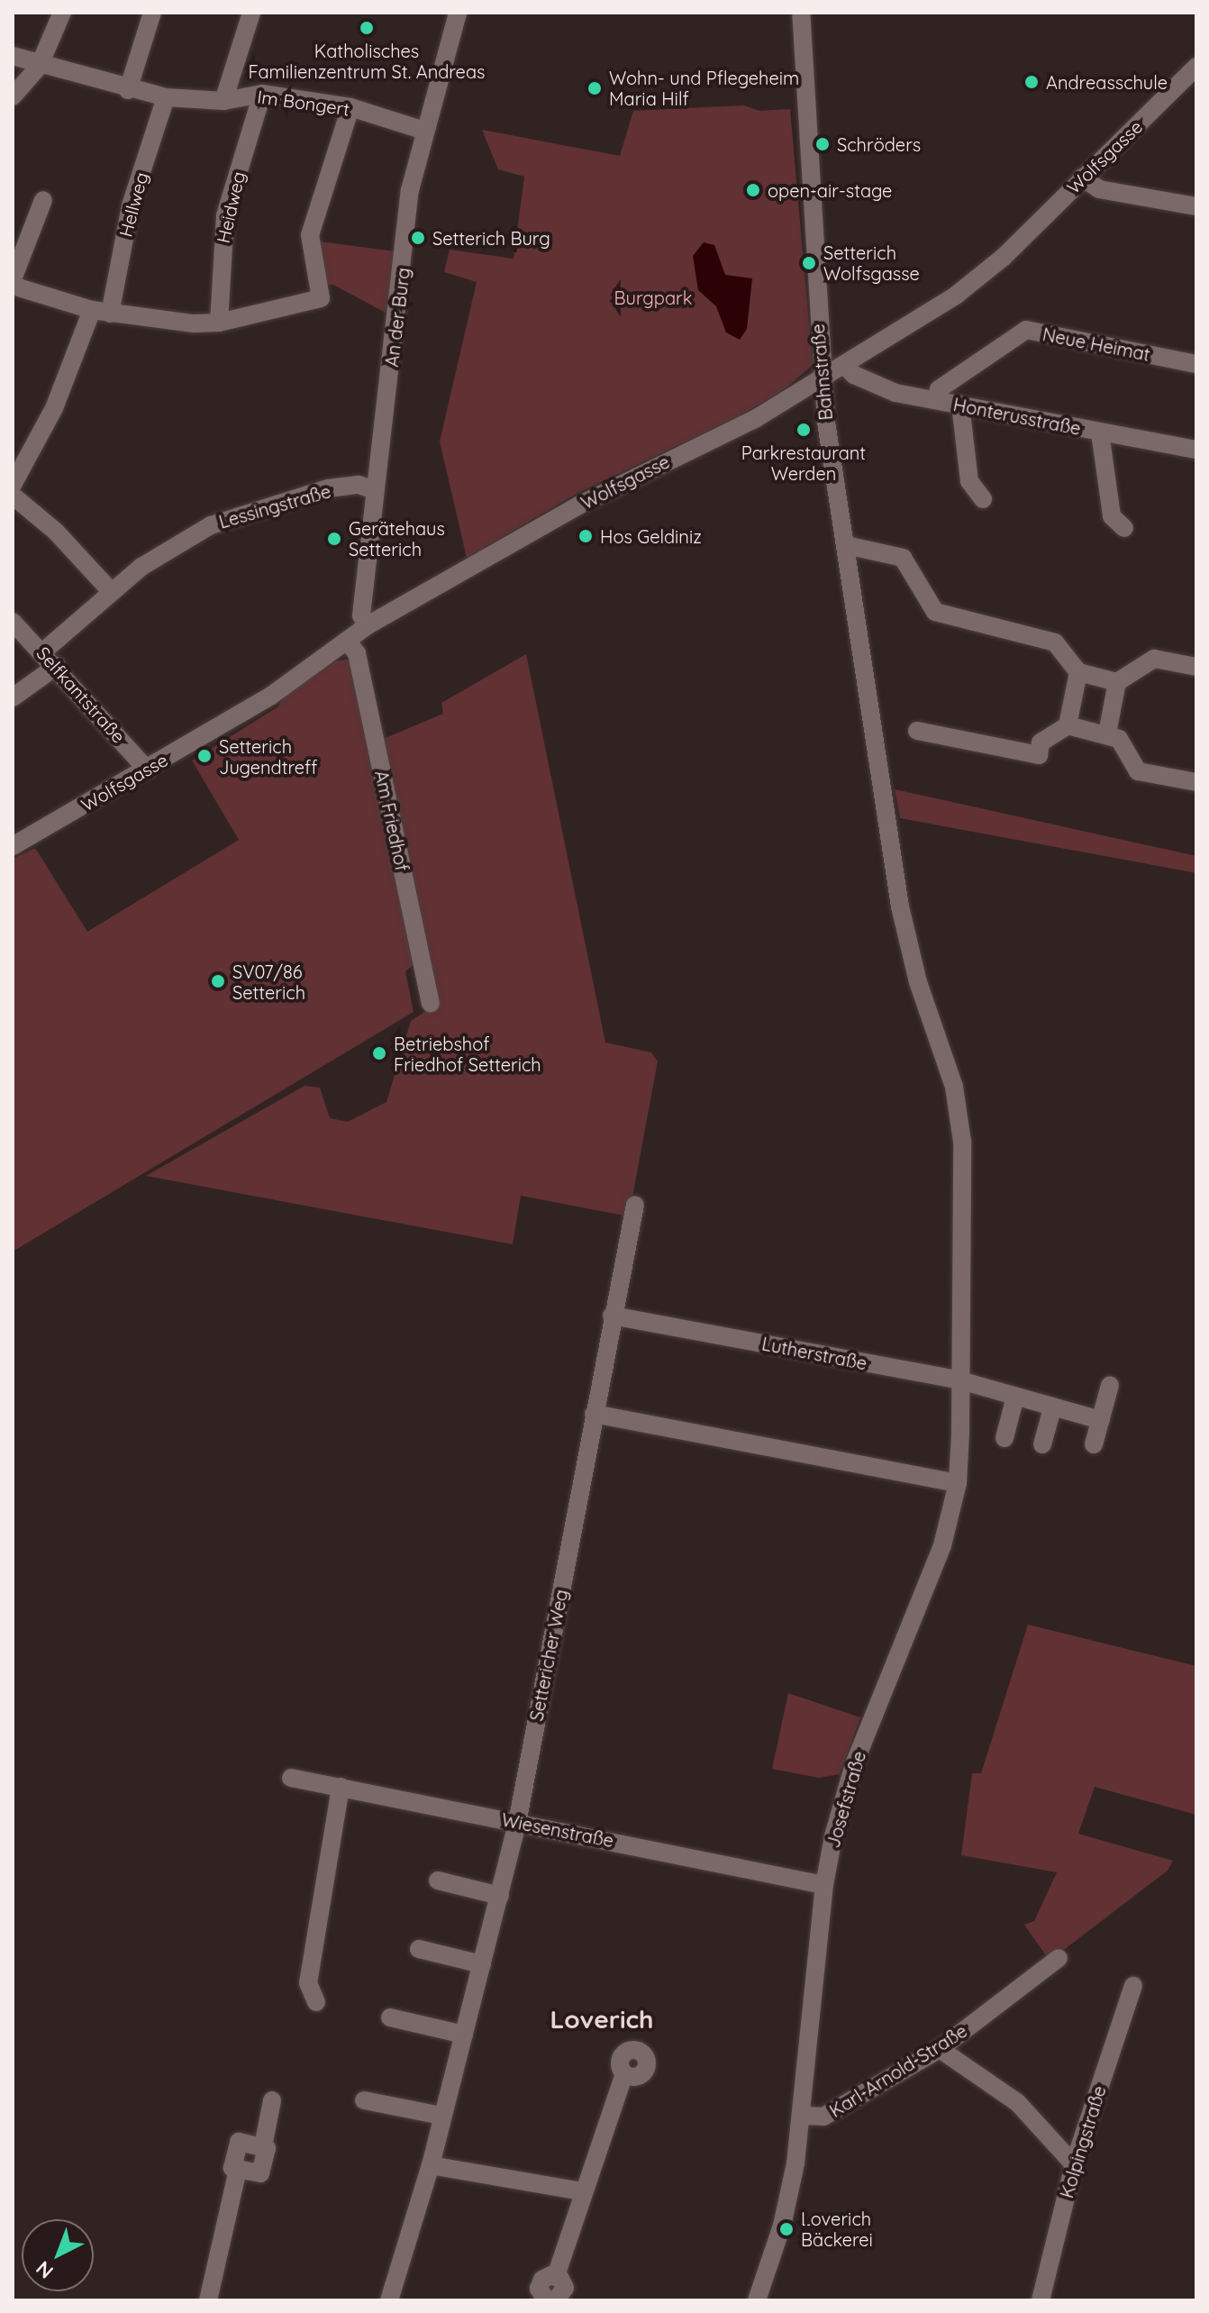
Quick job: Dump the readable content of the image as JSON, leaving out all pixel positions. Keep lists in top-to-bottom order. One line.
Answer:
{"streets":{"street":["Im Bongert","Wolfsgasse","Hellweg","Heidweg","An der Burg","Neue Heimat","Bahnstraße","Honterusstraße","Lessingstraße","Selfkantstraße","Am Friedhof","Lutherstraße","Settericher Weg","Josefstraße","Wiesenstraße","Karl-Arnold-Straße","Kolpingstraße"]},"crossings":[["Im Bongert","Hellweg"],["Im Bongert","Heidweg"],["Im Bongert","An der Burg"],["Wolfsgasse","An der Burg"],["Wolfsgasse","Bahnstraße"],["Wolfsgasse","Honterusstraße"],["Wolfsgasse","Selfkantstraße"],["Wolfsgasse","Am Friedhof"],["An der Burg","Lessingstraße"],["Neue Heimat","Honterusstraße"],["Bahnstraße","Josefstraße"],["Lessingstraße","Selfkantstraße"],["Lutherstraße","Settericher Weg"],["Lutherstraße","Josefstraße"],["Settericher Weg","Wiesenstraße"],["Josefstraße","Wiesenstraße"],["Josefstraße","Karl-Arnold-Straße"]],"districts":["Loverich"],"parks":["Burgpark"],"places":["Katholisches Familienzentrum St. Andreas","Andreasschule","Wohn- und Pflegeheim Maria Hilf","Schröders","open-air-stage","Setterich Burg","Setterich Wolfsgasse","Parkrestaurant Werden","Hos Geldiniz","Gerätehaus Setterich","Setterich Jugendtreff","SV07/86 Setterich","Betriebshof Friedhof Setterich","Loverich Bäckerei"],"north":"bottom left"}
